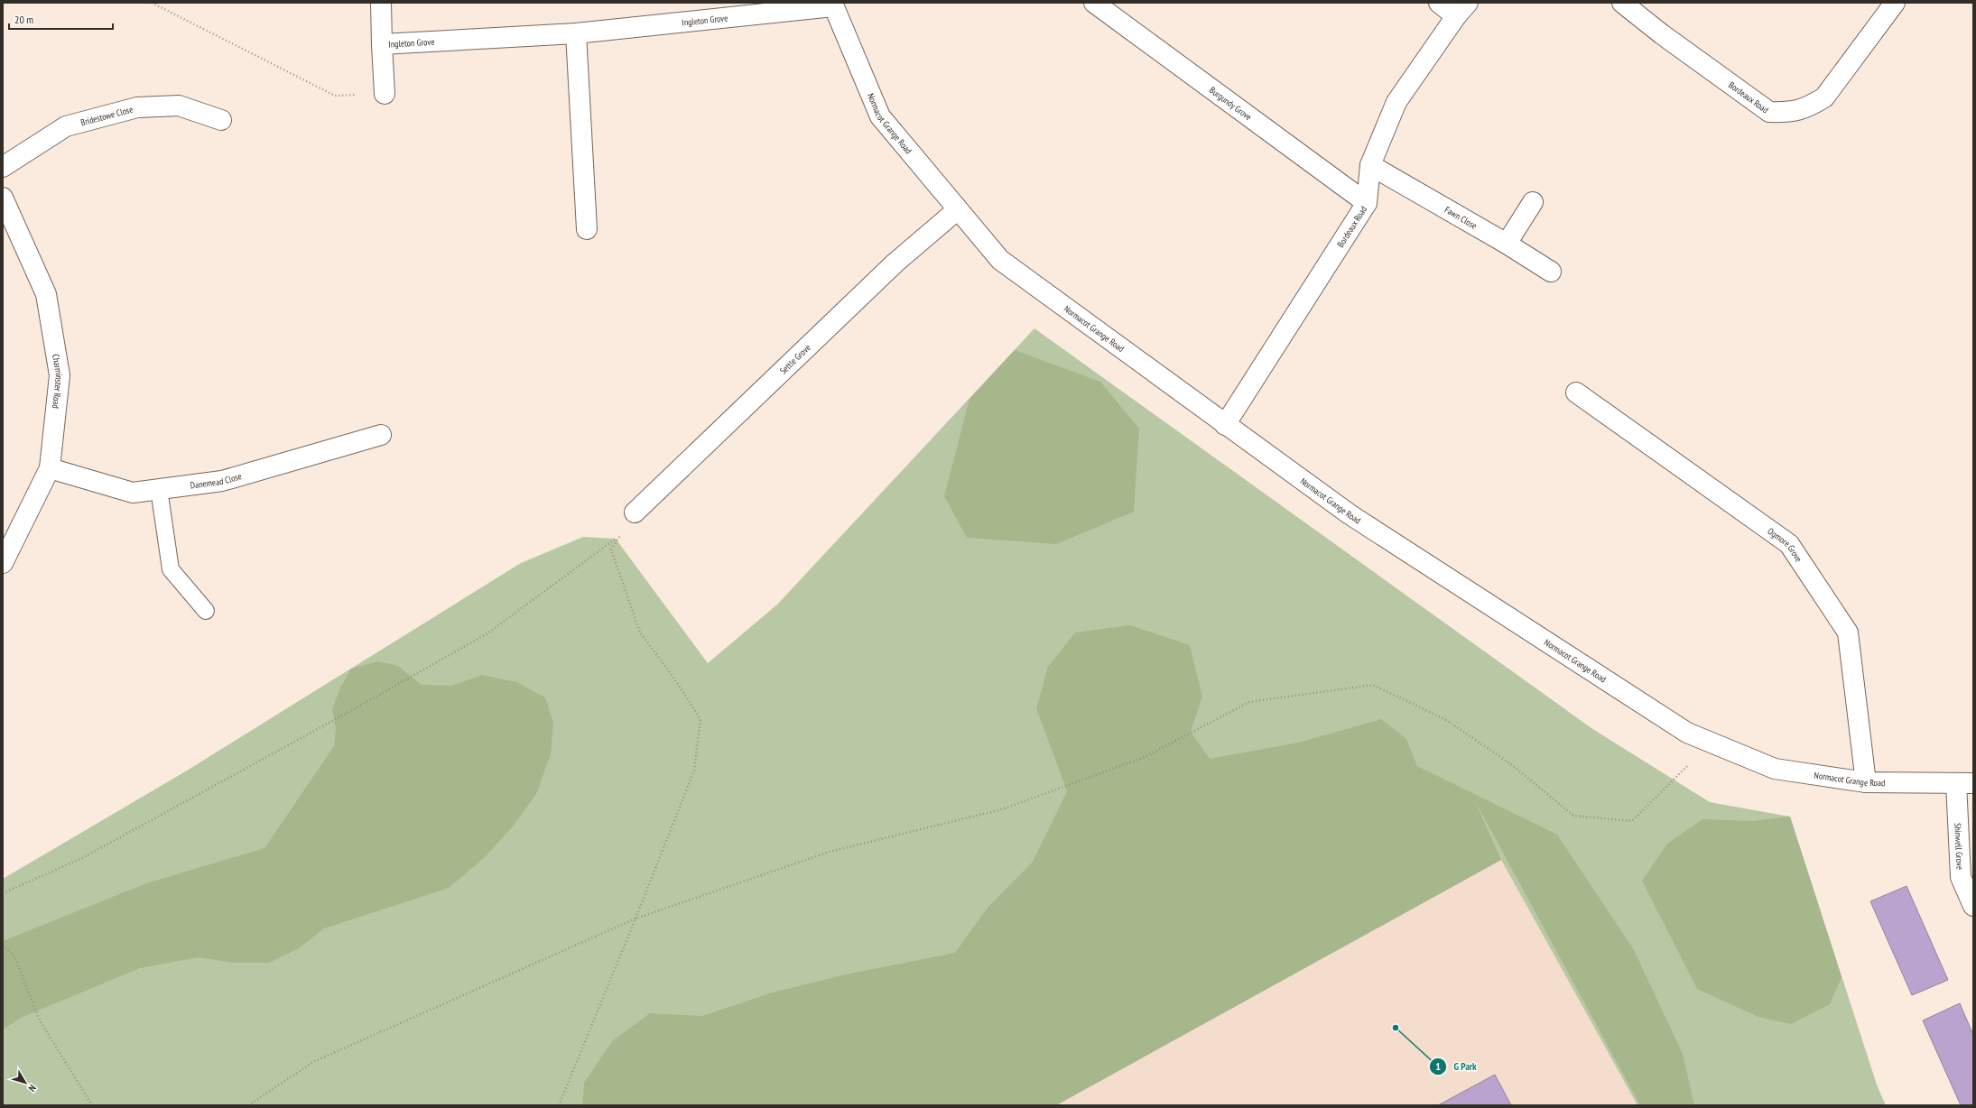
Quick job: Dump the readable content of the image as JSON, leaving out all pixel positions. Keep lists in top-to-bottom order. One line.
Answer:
{"streets":{"street":["Ingleton Grove","Bordeaux Road","Burgundy Grove","Bridestowe Close","Normacot Grange Road","Fawn Close","Settle Grove","Charminster Road","Danemead Close","Ogmore Grove","Shinwell Grove"]},"crossings":[["Ingleton Grove","Normacot Grange Road"],["Bordeaux Road","Burgundy Grove"],["Bordeaux Road","Normacot Grange Road"],["Bordeaux Road","Fawn Close"],["Normacot Grange Road","Settle Grove"],["Normacot Grange Road","Ogmore Grove"],["Normacot Grange Road","Shinwell Grove"],["Charminster Road","Danemead Close"]],"places":["G Park"],"scale_bar":"20 m","north":"bottom right"}
